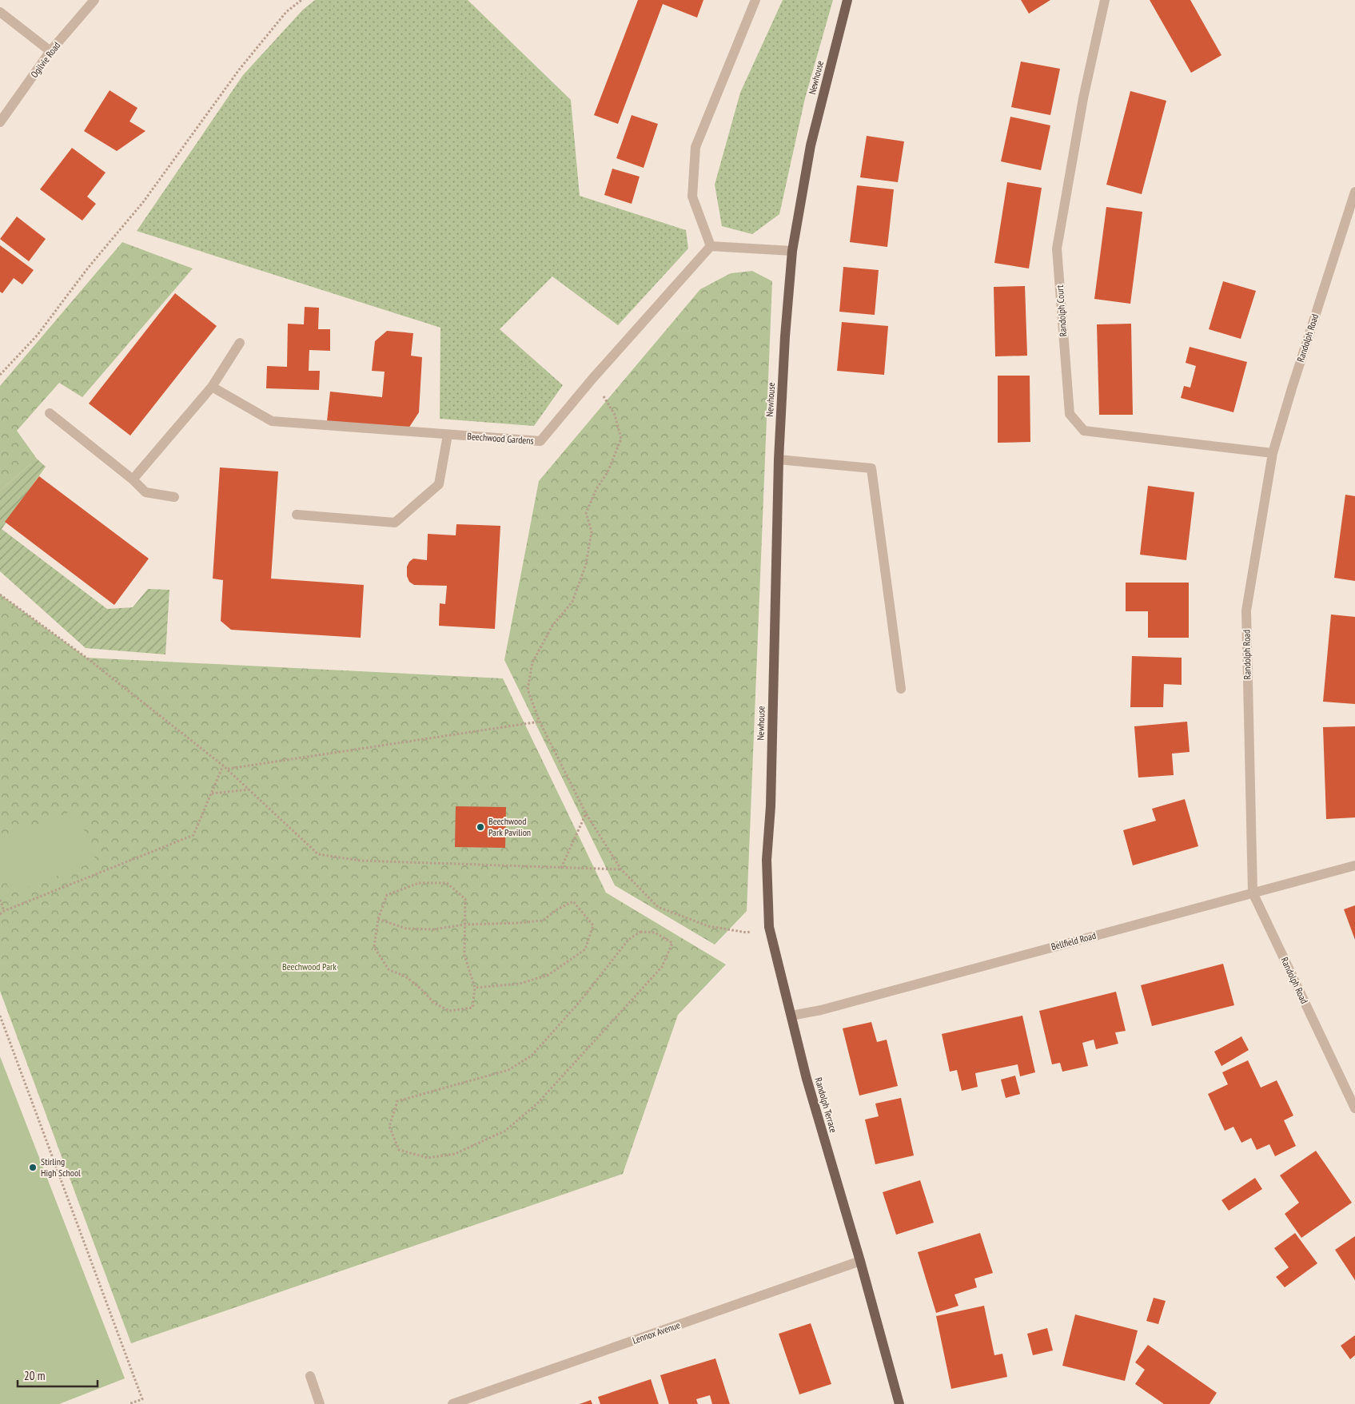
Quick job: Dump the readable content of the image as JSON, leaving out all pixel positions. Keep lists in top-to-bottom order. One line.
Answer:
{"streets":{"main road":["Newhouse","Randolph Terrace"],"street":["Ogilvie Road","Randolph Court","Randolph Road","Beechwood Gardens","Bellfield Road","Lennox Avenue"]},"crossings":[["Newhouse","Randolph Terrace"],["Randolph Court","Randolph Road"],["Randolph Road","Bellfield Road"],["Bellfield Road","Randolph Terrace"],["Randolph Terrace","Lennox Avenue"]],"parks":["Beechwood Park"],"places":["Beechwood Park Pavilion","Stirling High School"],"scale_bar":"20 m"}
